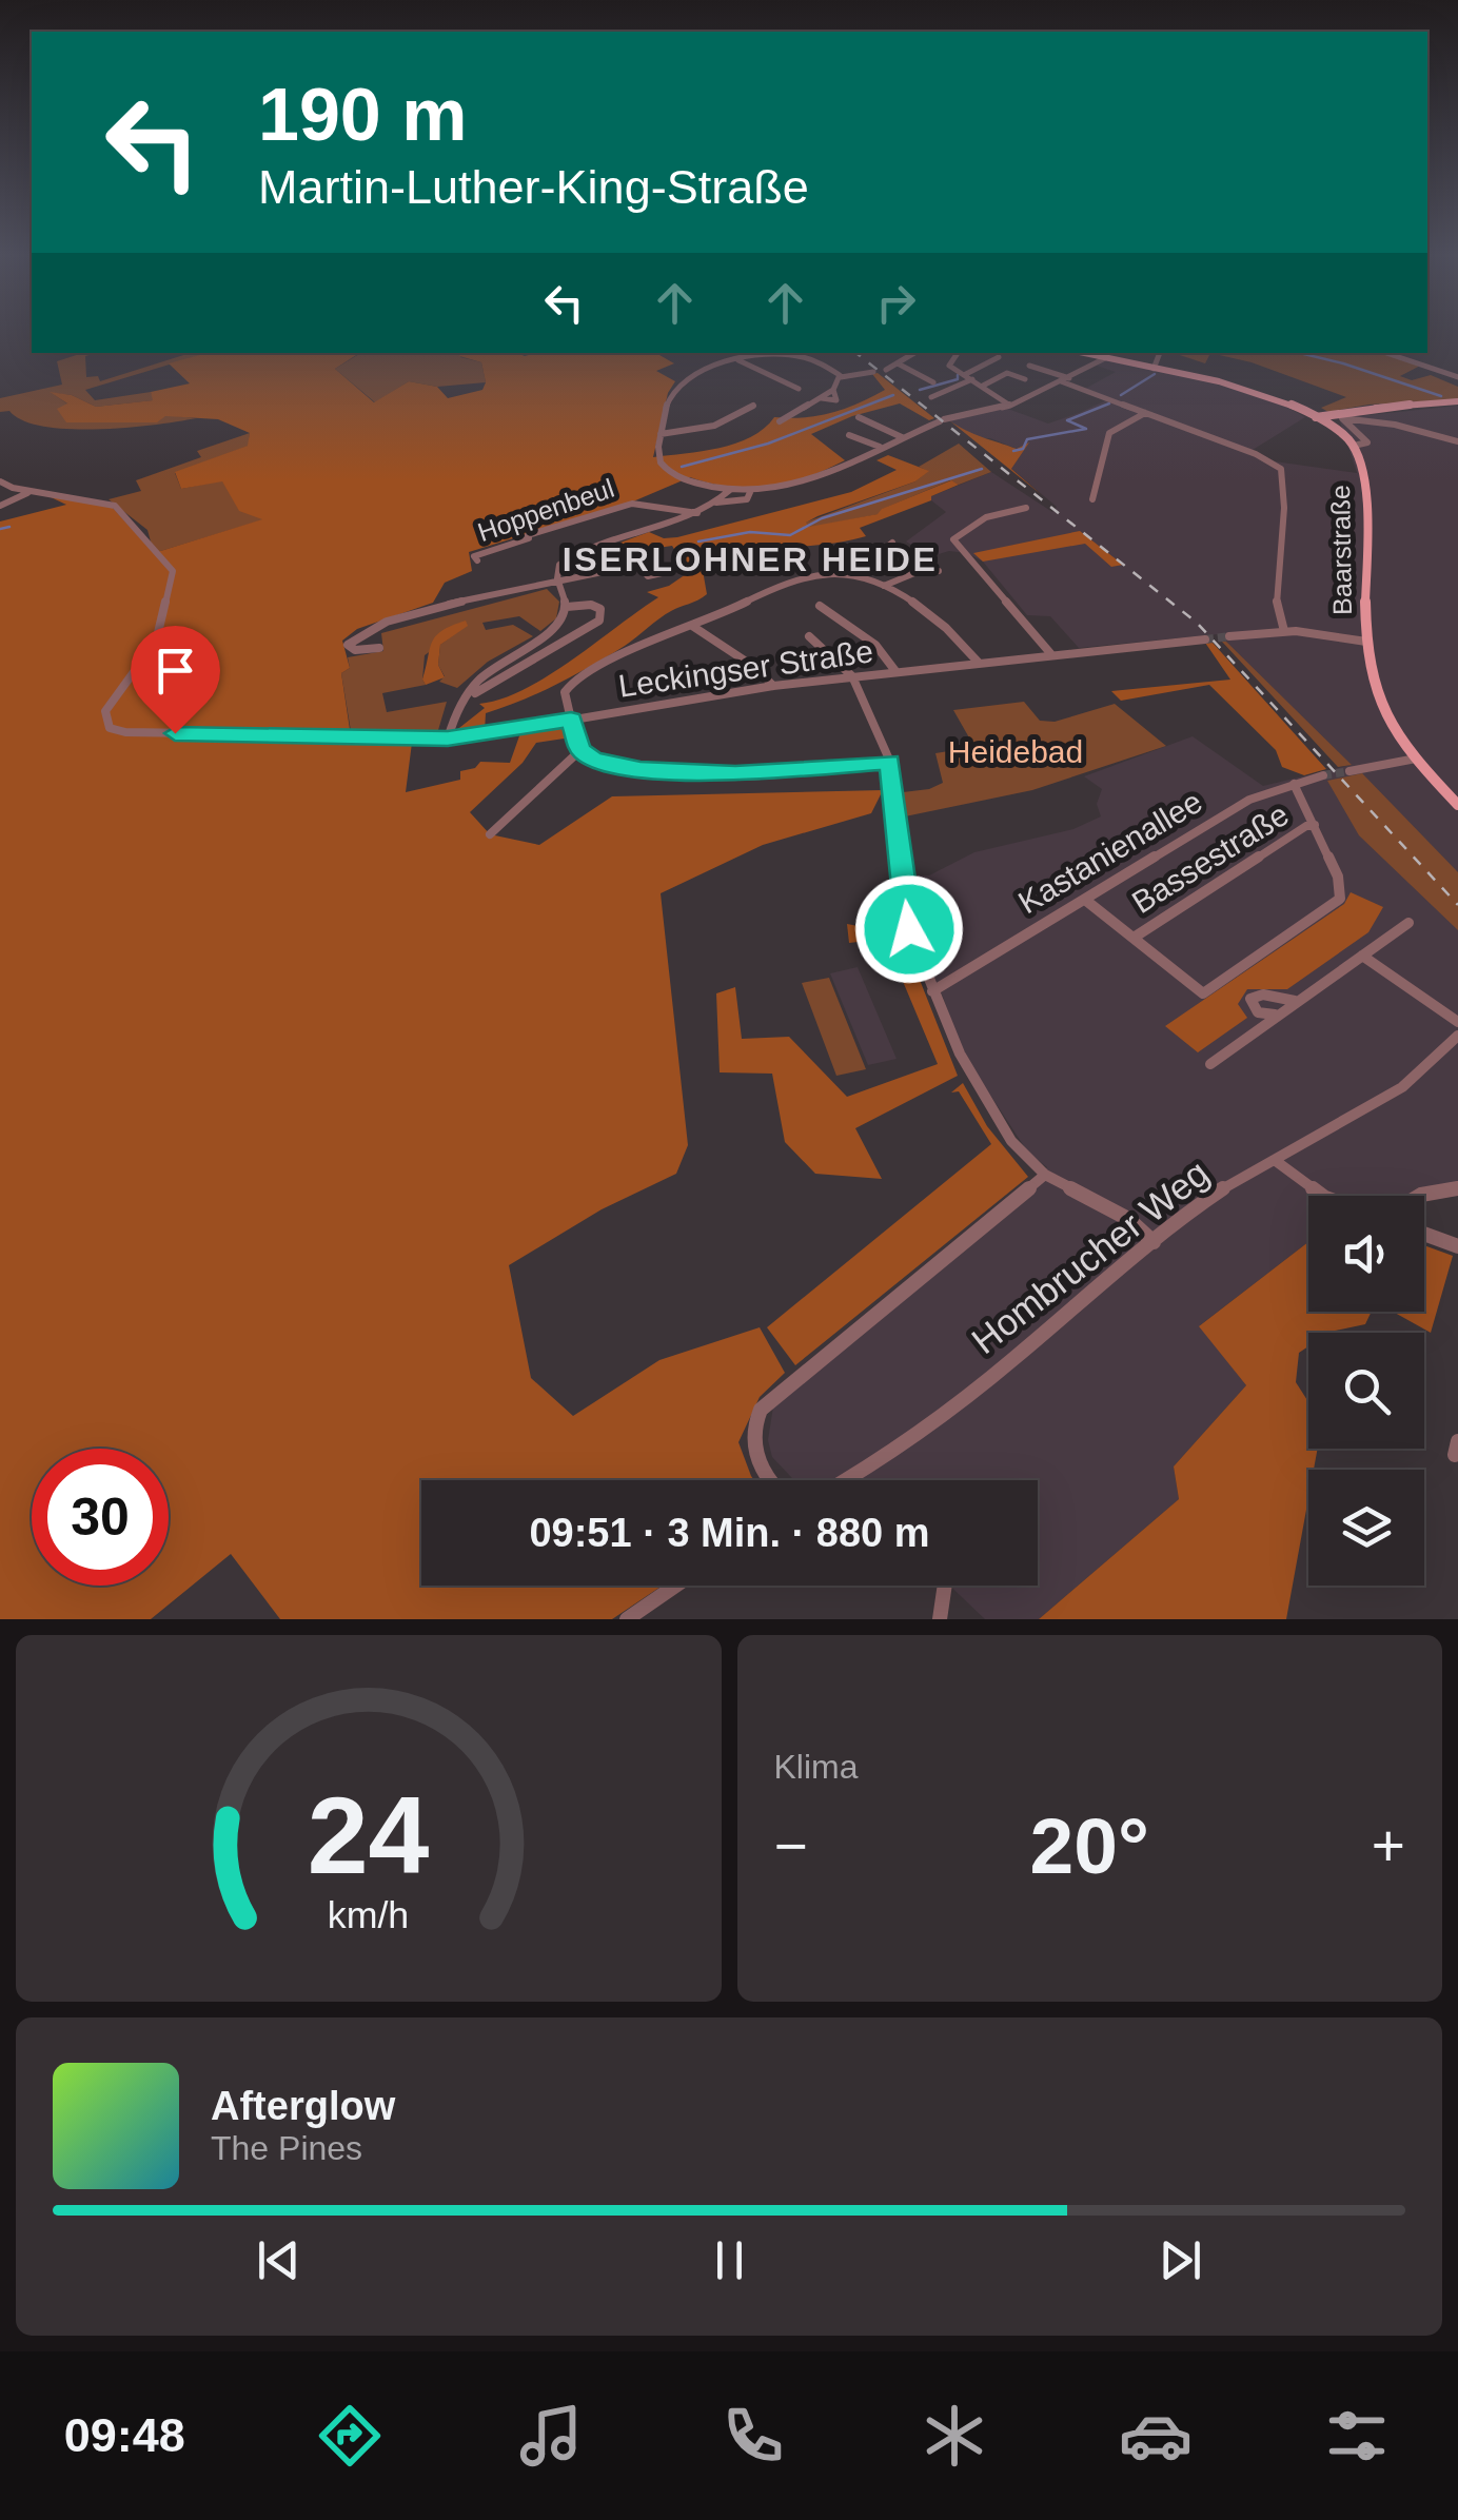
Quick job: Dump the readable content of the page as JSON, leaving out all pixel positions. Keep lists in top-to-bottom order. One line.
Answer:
{"streets":{"main road":["Baarstraße"],"street":["Hoppenbeul","Leckingser Straße","Kastanienallee","Bassestraße","Hombrucher Weg"]},"districts":["ISERLOHNER HEIDE"],"parks":["Heidebad"],"page":{"turn":["190 m","Martin-Luther-King-Straße"],"limit":"30","trip":"09:51 · 3 Min. · 880 m","tile":"Klima","heat":["−","20°","+"],"song":["Afterglow","The Pines"],"tabs":"09:48","gauge":["24","km/h"]}}
